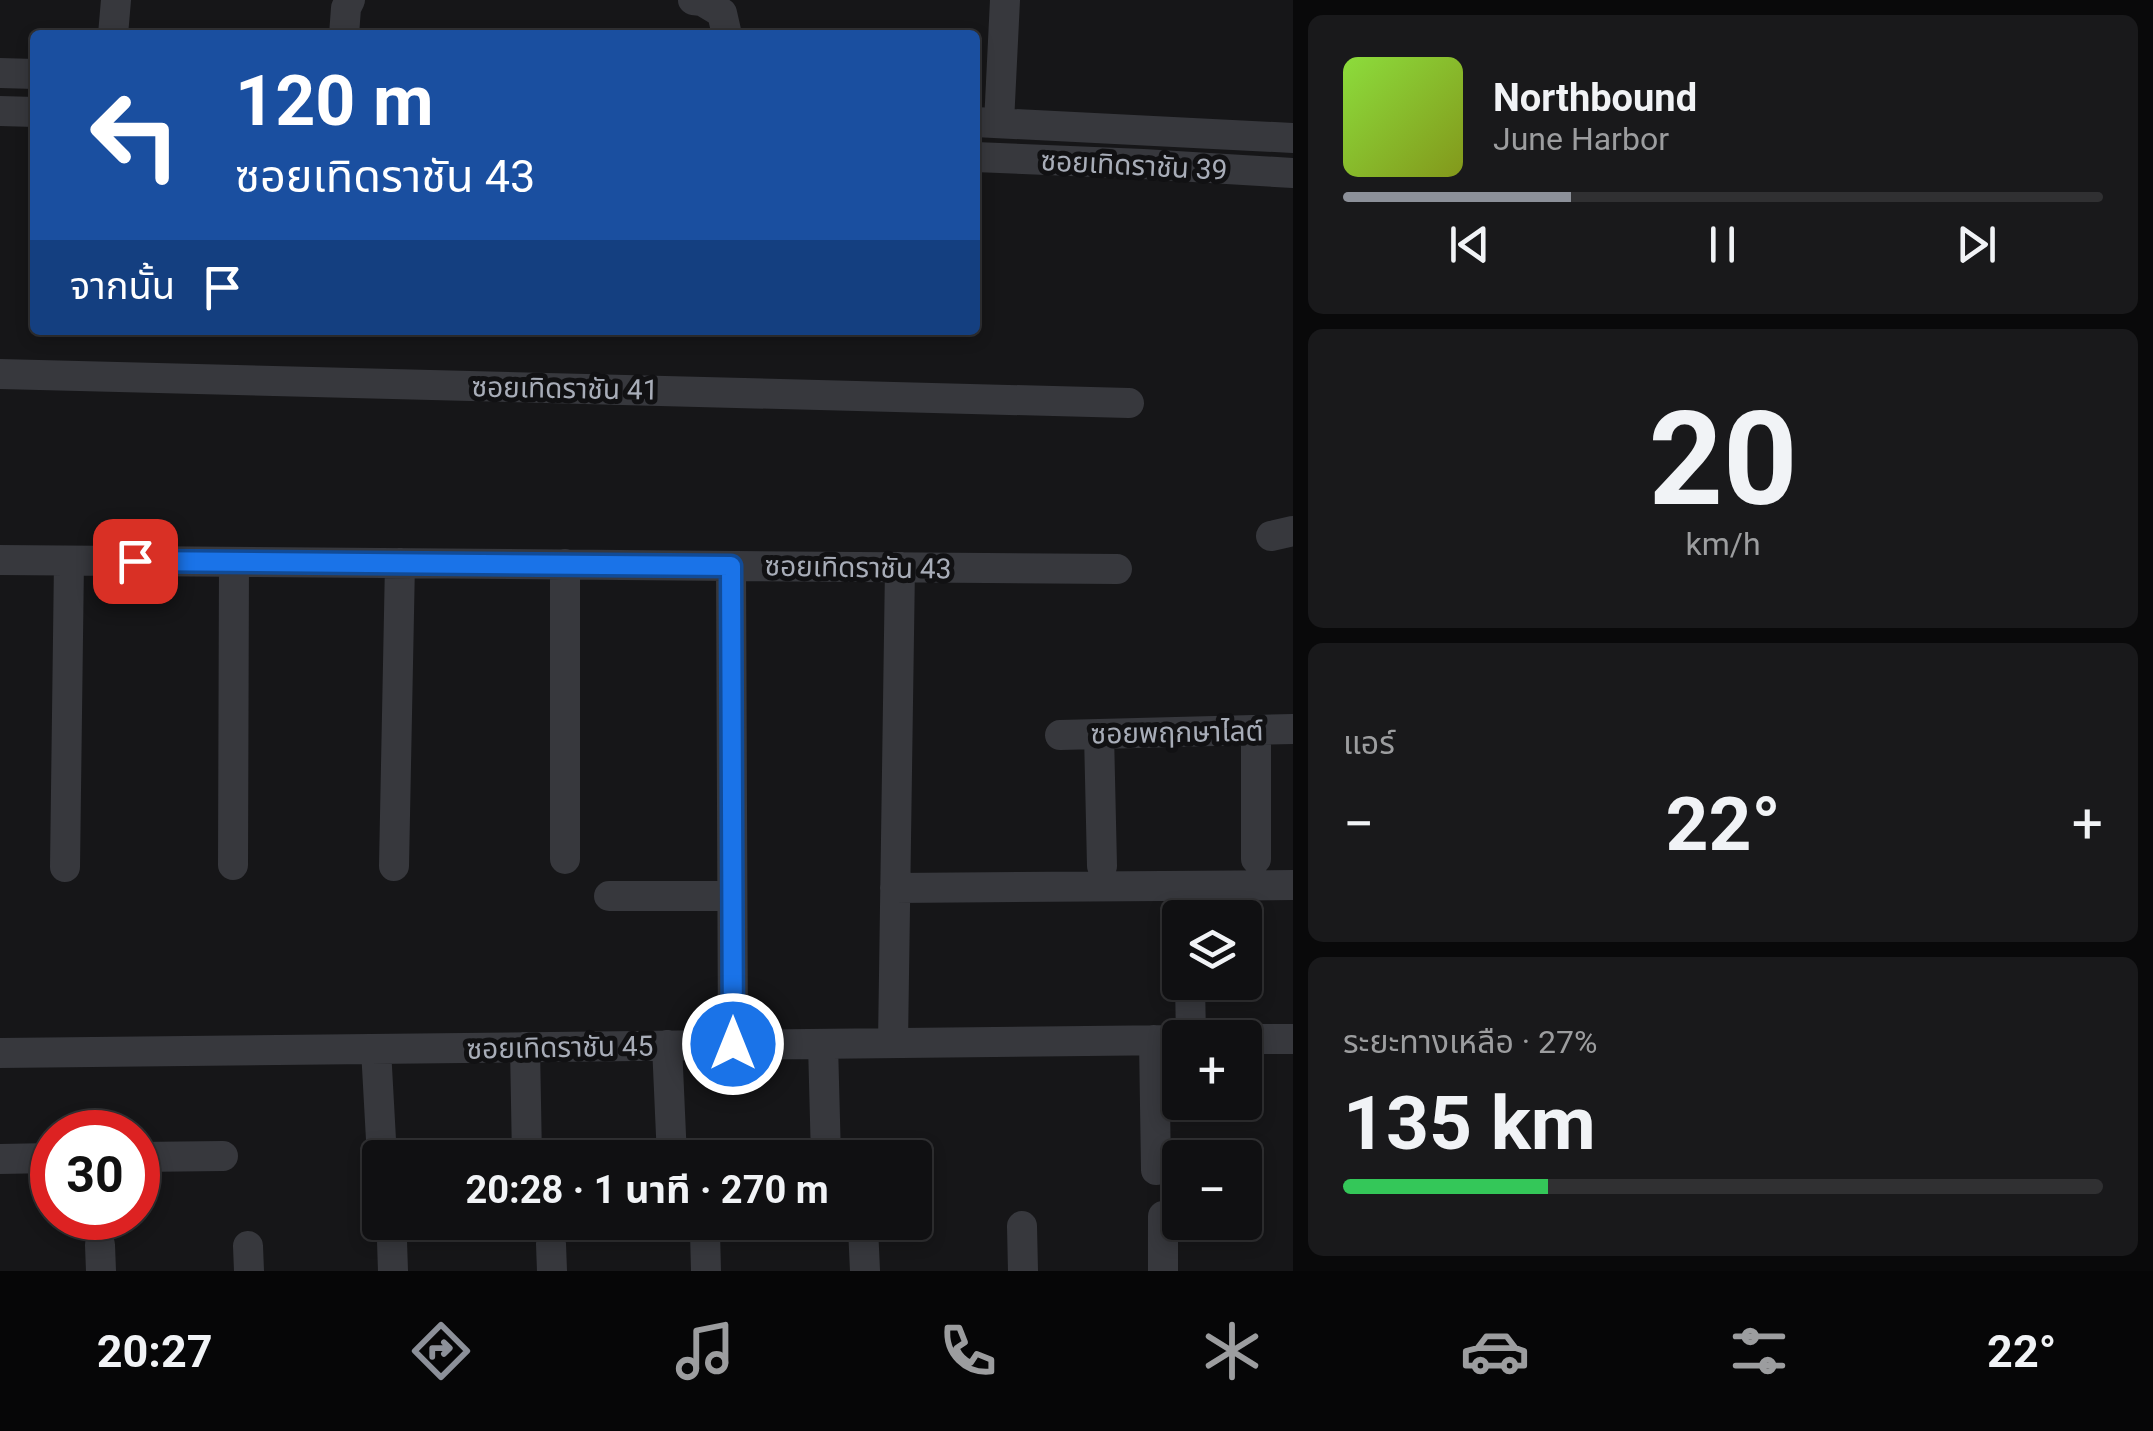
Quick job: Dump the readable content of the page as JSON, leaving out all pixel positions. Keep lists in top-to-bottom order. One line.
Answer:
{"streets":{"street":["ซอยเทิดราชัน 39","ซอยเทิดราชัน 41","ซอยเทิดราชัน 43","ซอยพฤกษาไลต์","ซอยเทิดราชัน 45"]},"page":{"turn":["120 m","ซอยเทิดราชัน 43"],"song":["Northbound","June Harbor"],"then":"จากนั้น","tile":[["20","km/h"],"แอร์",["ระยะทางเหลือ · 27%","135 km"]],"heat":["−","22°","+"],"map_buttons":["+","−"],"limit":"30","trip":"20:28 · 1 นาที · 270 m","tabs":["20:27","22°"]}}
